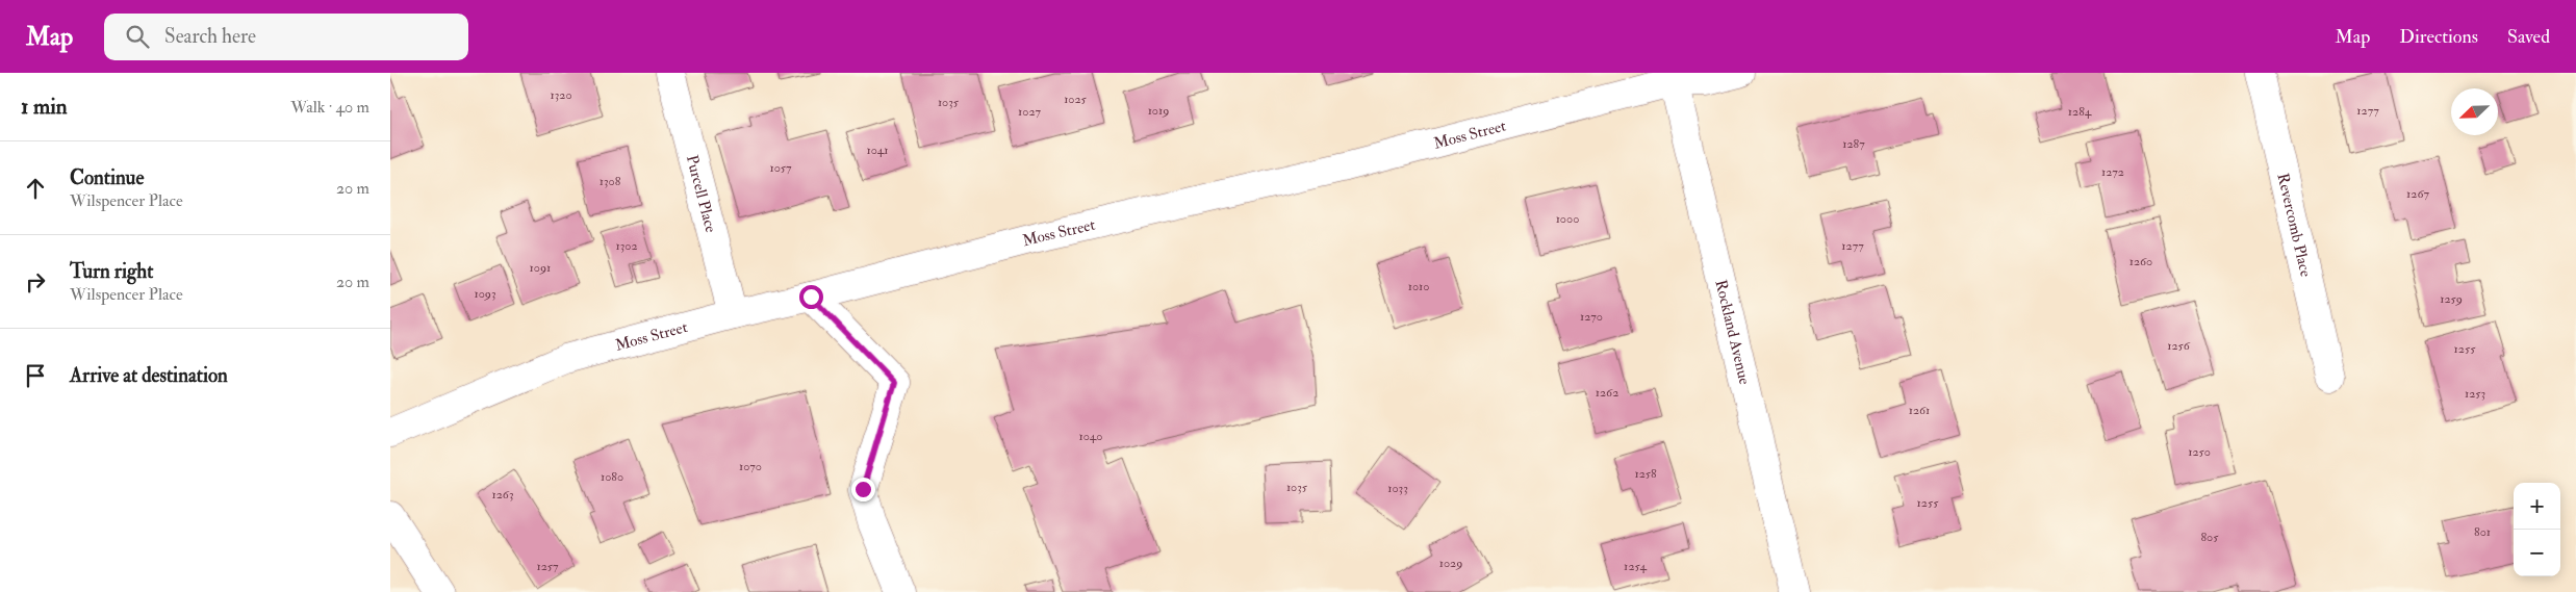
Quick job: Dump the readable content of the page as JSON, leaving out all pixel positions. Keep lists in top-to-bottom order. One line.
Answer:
{"streets":{"street":["Moss Street","Purcell Place","Revercomb Place","Rockland Avenue"]},"crossings":[["Moss Street","Purcell Place"],["Moss Street","Rockland Avenue"]],"house_numbers":["1320","1025","1035","1019","1277","1027","1284","1287","1041","1057","1272","1308","1267","1000","1302","1277","1260","1091","1010","1093","1259","1270","1256","1255","1262","1253","1261","1040","1250","1070","1258","1080","1035","1033","1263","1255","801","805","1029","1257","1254"],"north":"bottom left","page":{"header":"Map","search":"Search here","nav":["Map","Directions","Saved"],"heading":["1 min","Walk · 40 m"],"list":[["Continue","Wilspencer Place","20 m"],["Turn right","Wilspencer Place","20 m"],"Arrive at destination"],"map_buttons":["+","−"]}}
